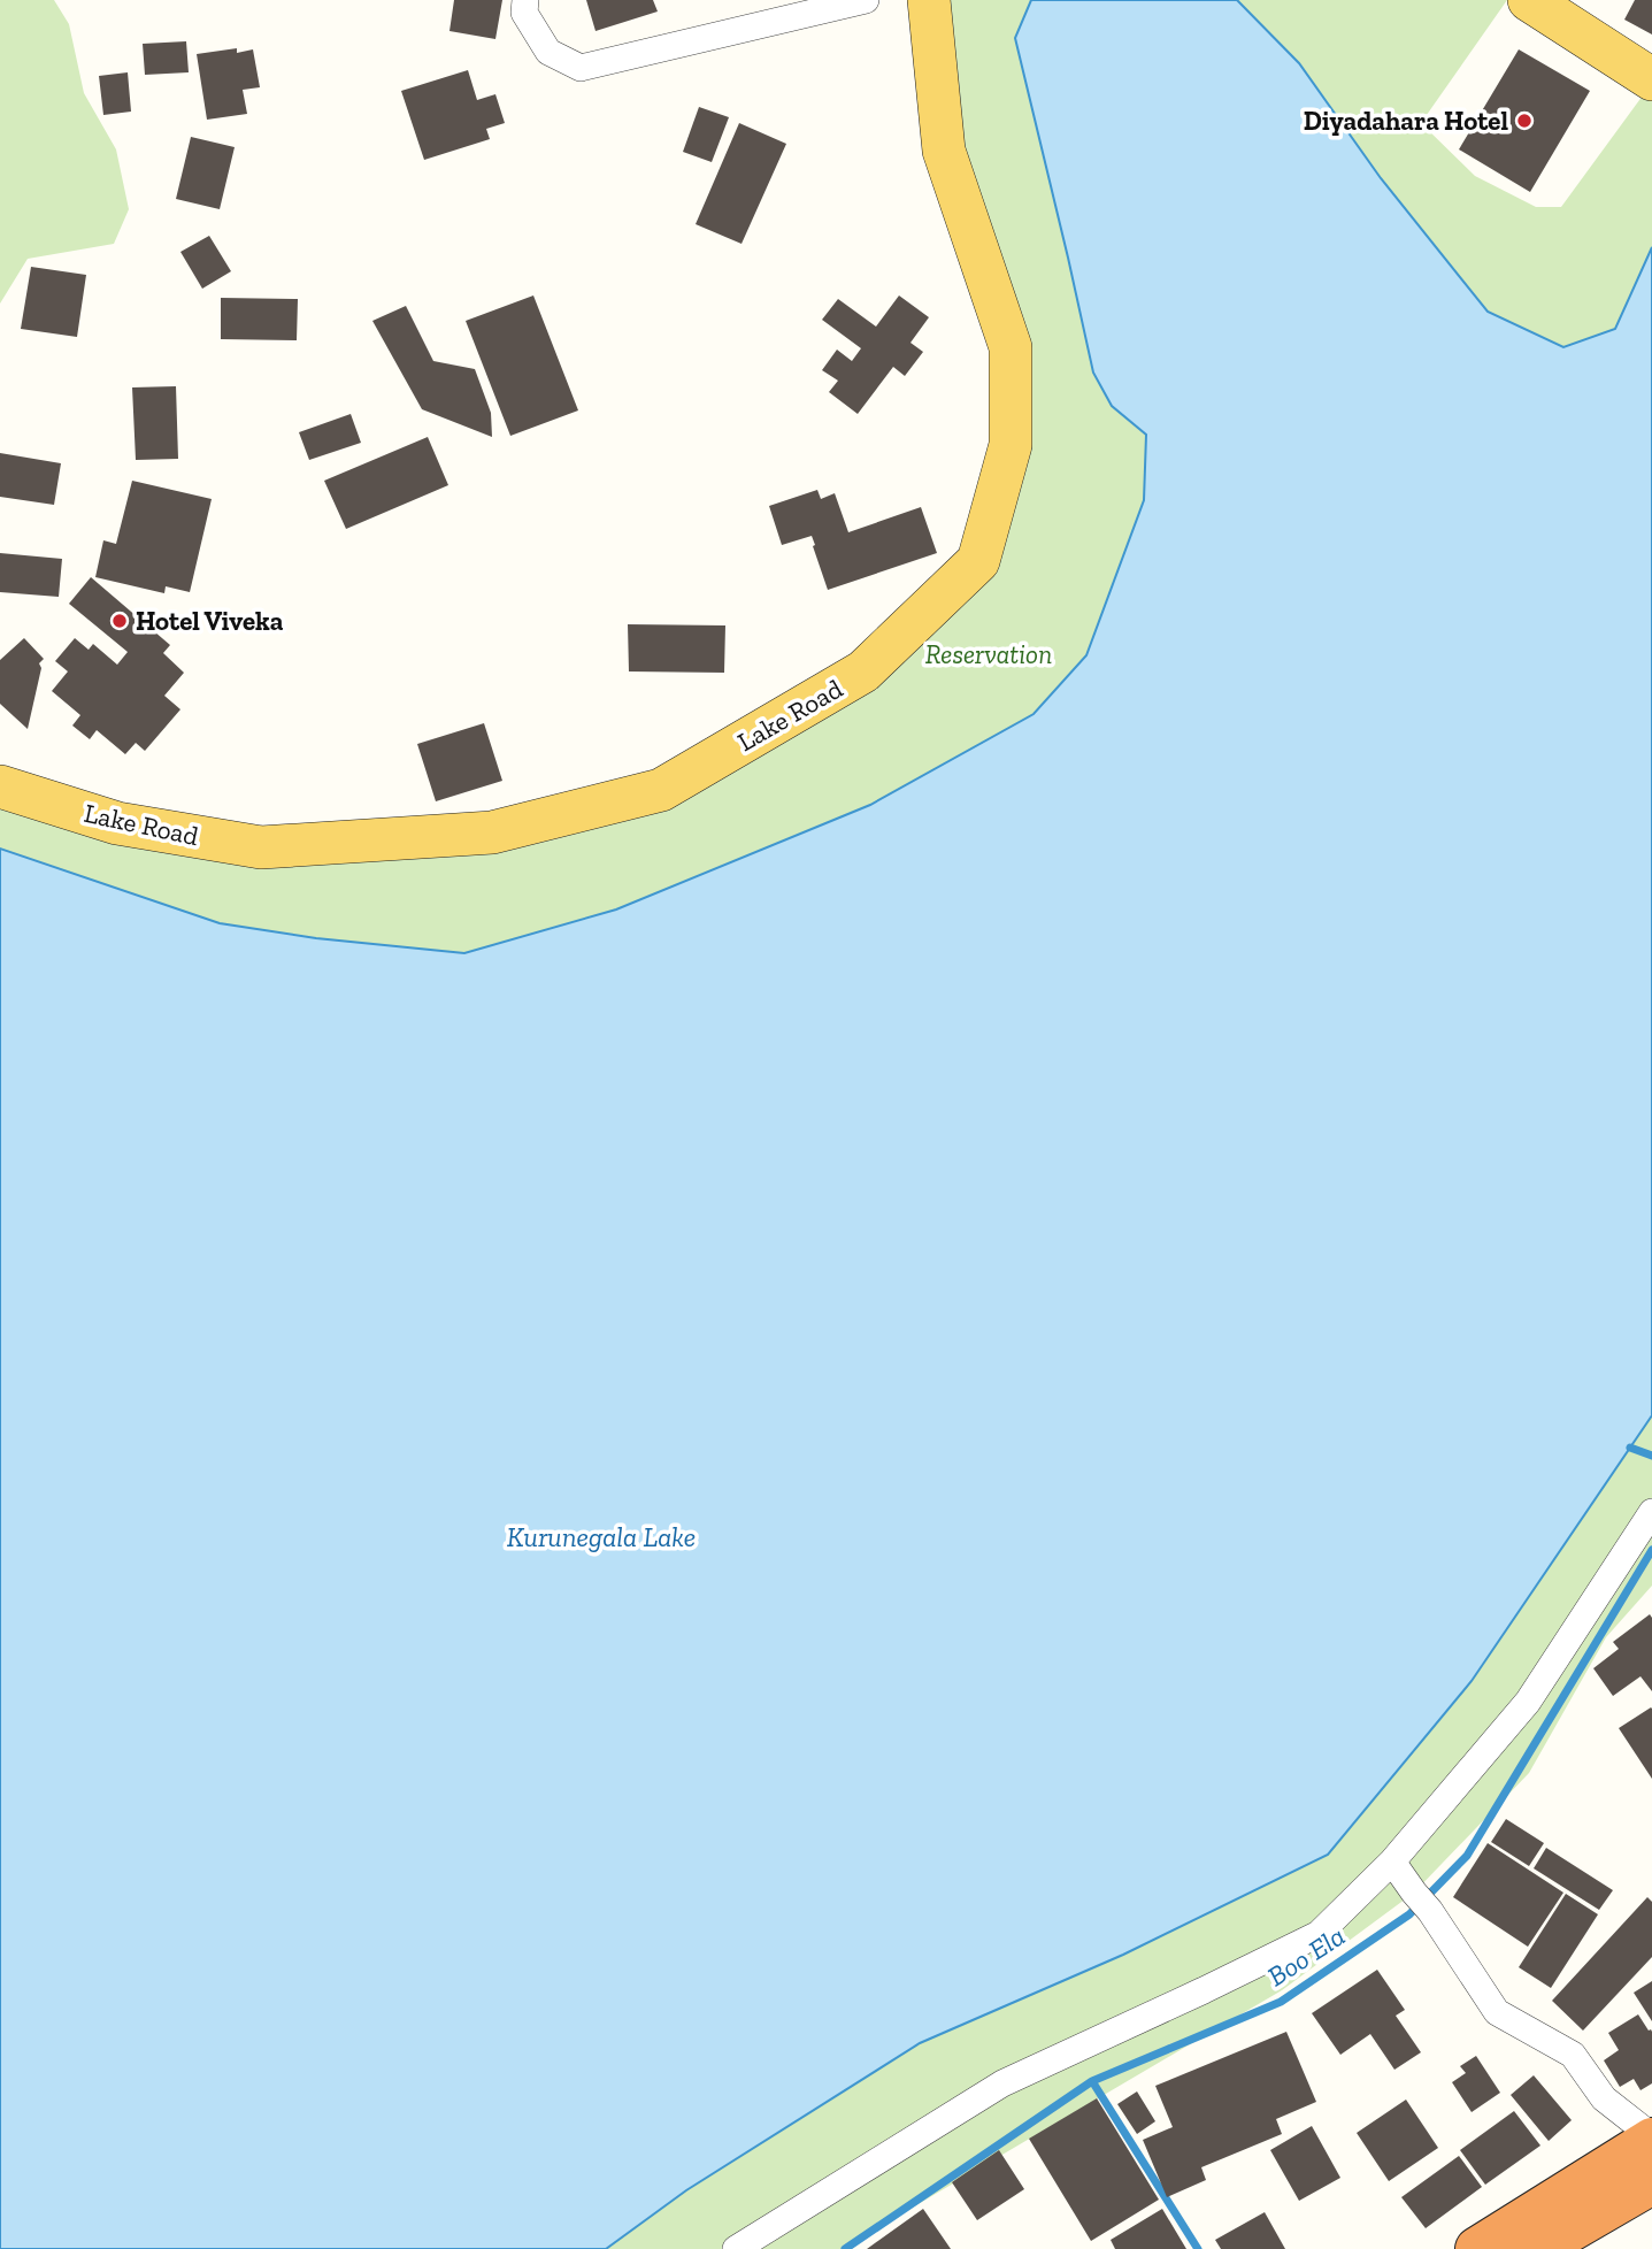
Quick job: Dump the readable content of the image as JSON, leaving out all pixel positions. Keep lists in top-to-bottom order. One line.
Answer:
{"streets":{"main road":["Lake Road"]},"water":["Kurunegala Lake","Boo Ela"],"parks":["Reservation"],"places":["Diyadahara Hotel","Hotel Viveka"]}
